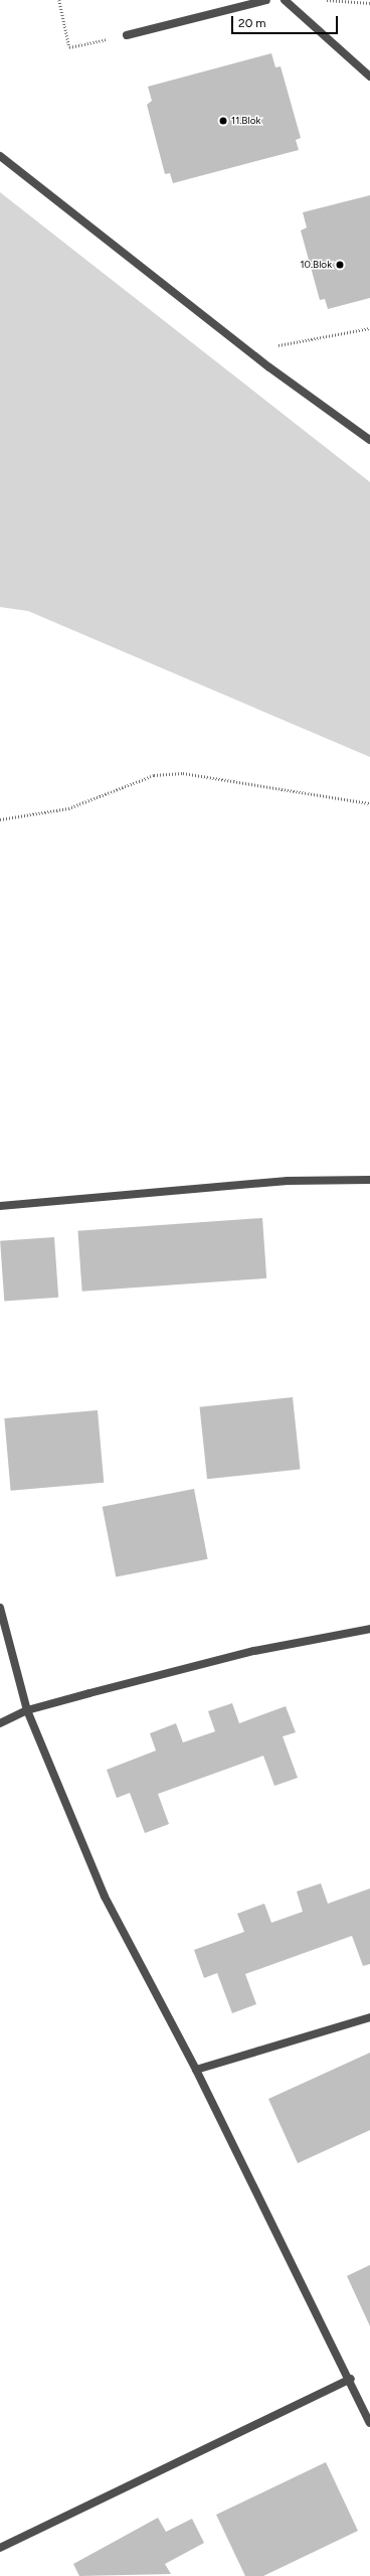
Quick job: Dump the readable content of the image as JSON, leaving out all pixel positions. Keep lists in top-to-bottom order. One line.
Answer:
{"places":["11.Blok","10.Blok"],"scale_bar":"20 m"}
